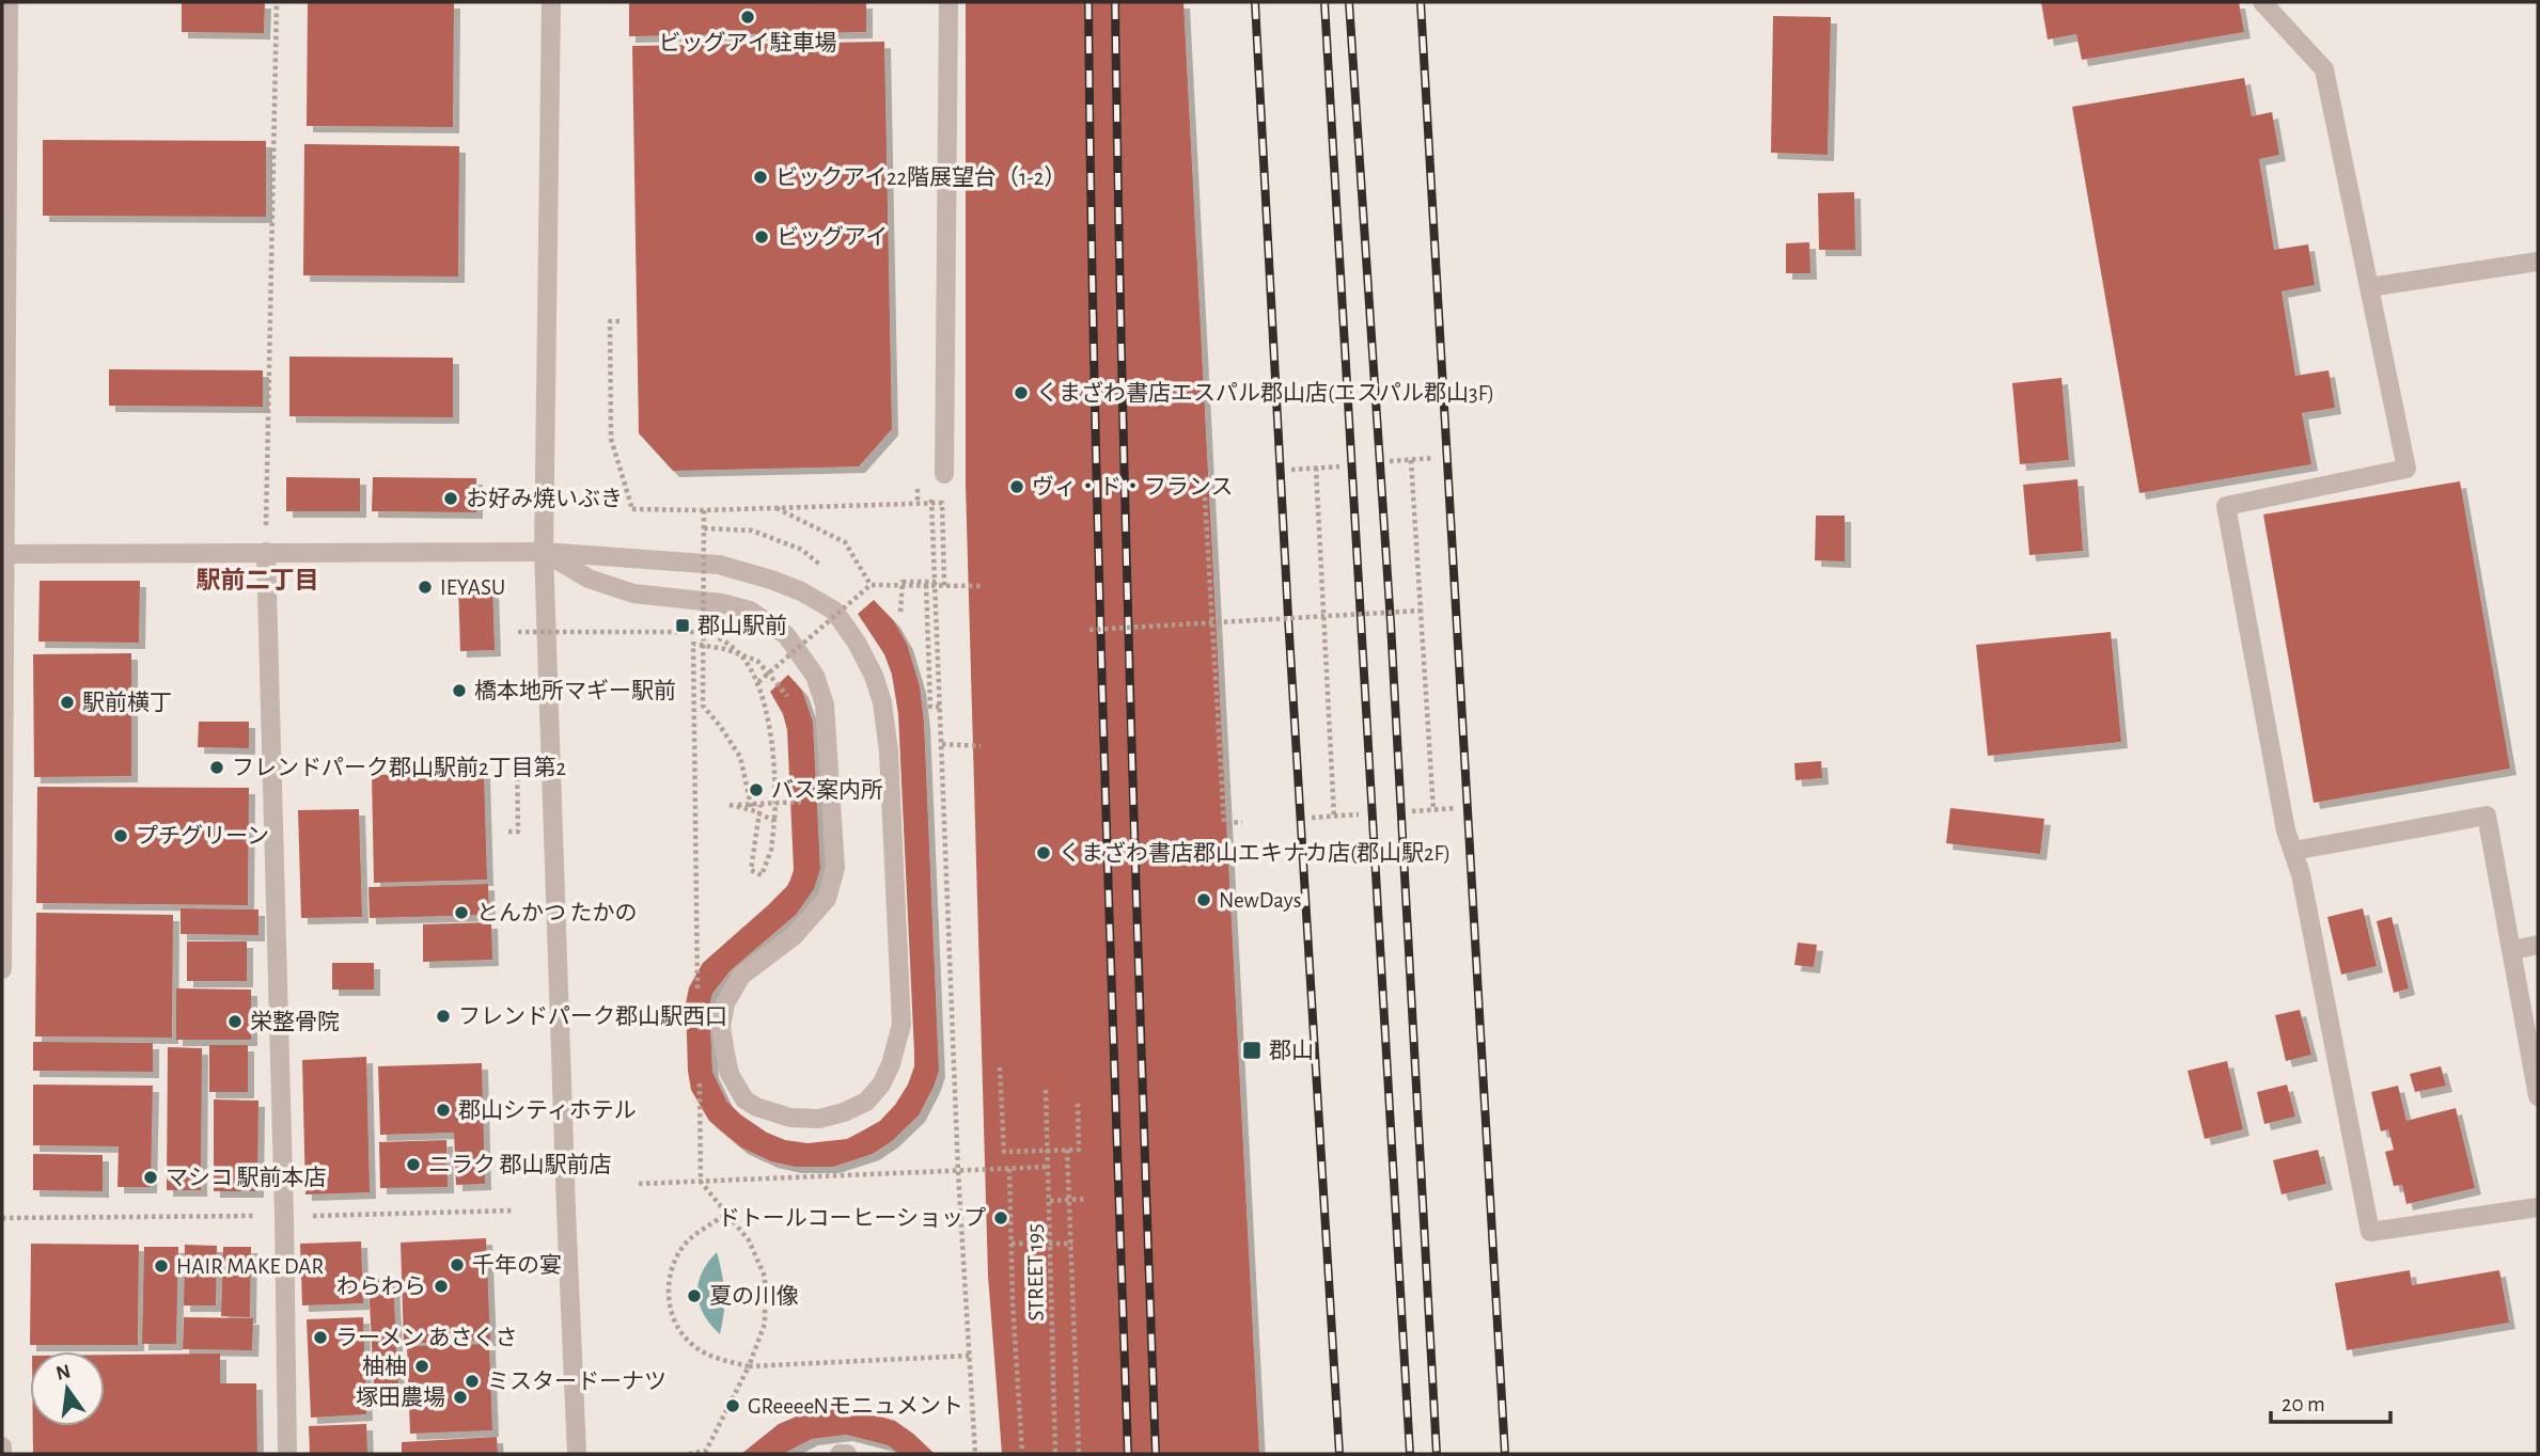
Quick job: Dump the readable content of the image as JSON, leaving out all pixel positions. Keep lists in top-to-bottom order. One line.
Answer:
{"streets":{"path":["STREET 195"]},"districts":["駅前二丁目"],"places":{"other":["ビッグアイ駐車場","ビックアイ22階展望台（1-2）","ビッグアイ","くまざわ書店エスパル郡山店(エスパル郡山3F)","ヴィ・ド・フランス","お好み焼いぶき","IEYASU","橋本地所マギー駅前","駅前横丁","フレンドパーク郡山駅前2丁目第2","バス案内所","プチグリーン","くまざわ書店郡山エキナカ店(郡山駅2F)","NewDays","とんかつ たかの","フレンドパーク郡山駅西口","栄整骨院","郡山シティホテル","ニラク 郡山駅前店","マシコ 駅前本店","ドトールコーヒーショップ","千年の宴","HAIR MAKE DAR","わらわら","夏の川像","ラーメン あさくさ","柚柚","ミスタードーナツ","塚田農場","GReeeeNモニュメント"],"transit":["郡山駅前","郡山"]},"scale_bar":"20 m","north":"top"}
